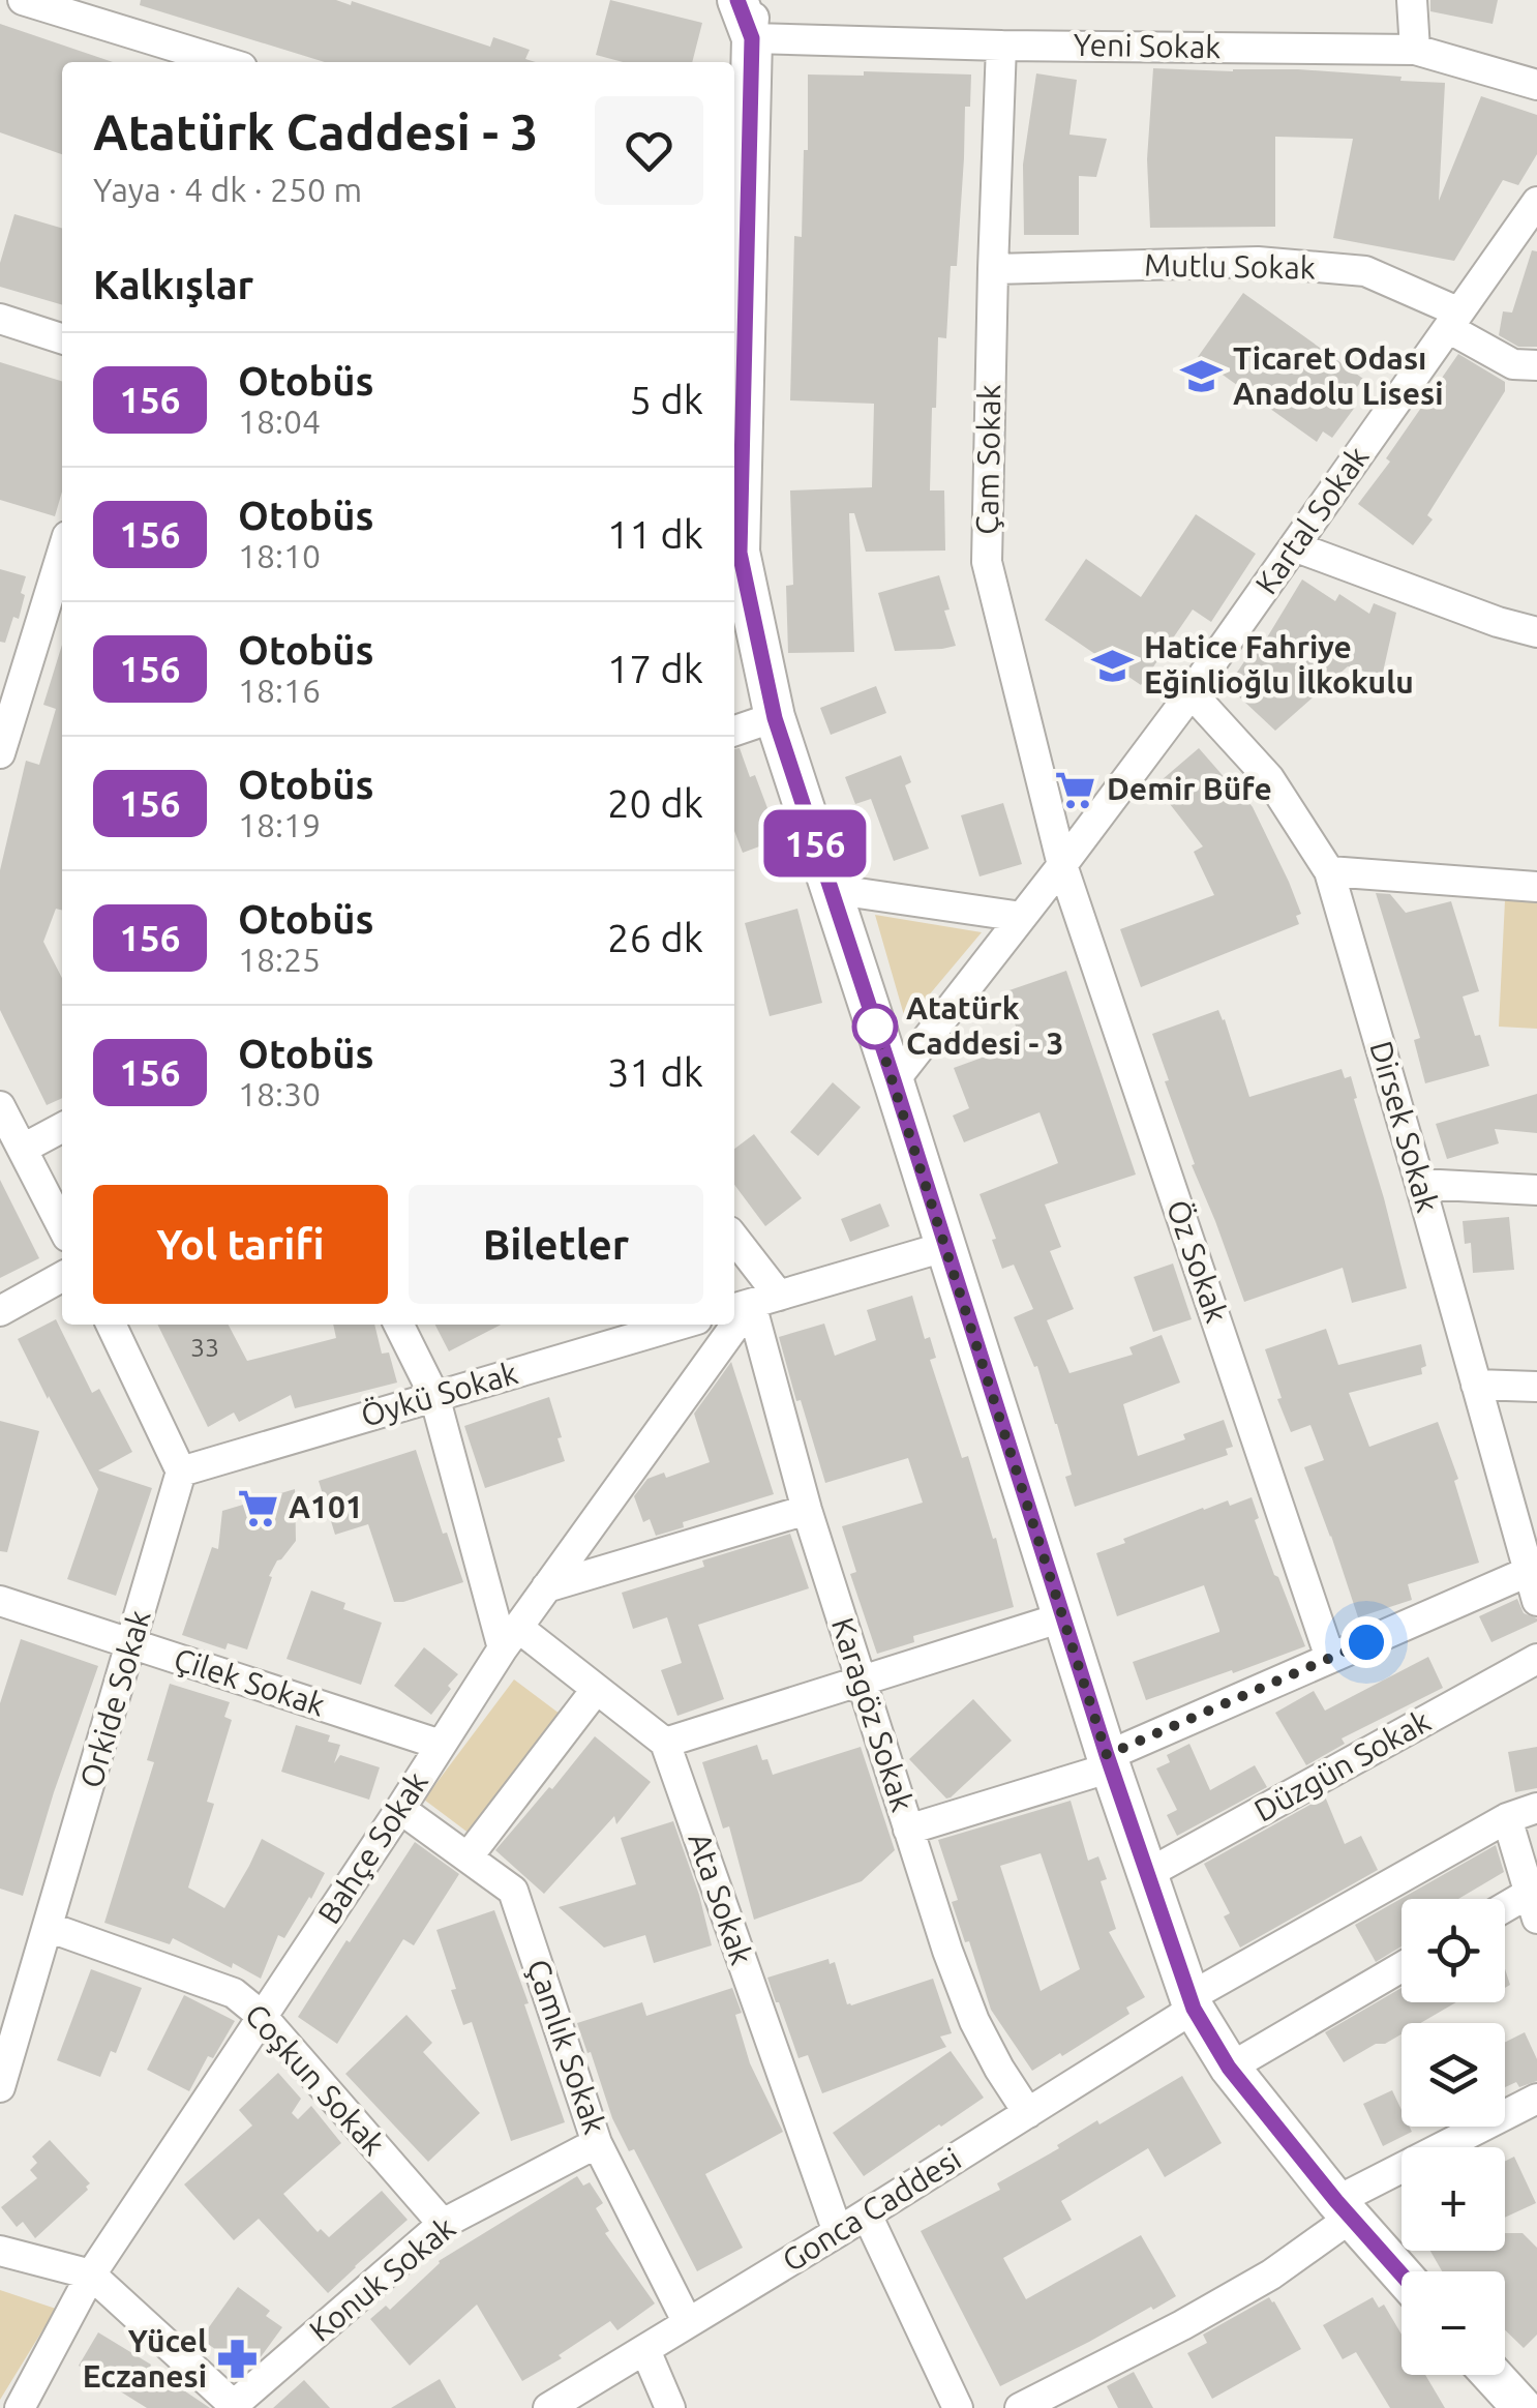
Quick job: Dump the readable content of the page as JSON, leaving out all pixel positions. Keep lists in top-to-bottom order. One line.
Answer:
{"streets":{"street":["Yeni Sokak","Mutlu Sokak","Çam Sokak","Kartal Sokak","Dirsek Sokak","Öz Sokak","Öykü Sokak","Çilek Sokak","Orkide Sokak","Karagöz Sokak","Düzgün Sokak","Bahçe Sokak","Ata Sokak","Çamlık Sokak","Coşkun Sokak","Gonca Caddesi","Konuk Sokak"]},"crossings":[["Yeni Sokak","Çam Sokak"],["Mutlu Sokak","Çam Sokak"],["Mutlu Sokak","Kartal Sokak"],["Çam Sokak","Kartal Sokak"],["Çam Sokak","Öz Sokak"],["Kartal Sokak","Dirsek Sokak"],["Kartal Sokak","Öz Sokak"],["Öykü Sokak","Orkide Sokak"],["Çilek Sokak","Orkide Sokak"],["Çilek Sokak","Bahçe Sokak"],["Orkide Sokak","Coşkun Sokak"],["Karagöz Sokak","Gonca Caddesi"],["Bahçe Sokak","Çamlık Sokak"],["Bahçe Sokak","Coşkun Sokak"],["Ata Sokak","Gonca Caddesi"],["Çamlık Sokak","Gonca Caddesi"],["Çamlık Sokak","Konuk Sokak"],["Coşkun Sokak","Konuk Sokak"]],"places":{"school or university":["Ticaret Odası Anadolu Lisesi","Hatice Fahriye Eğinlioğlu İlkokulu"],"supermarket":["Demir Büfe","A101"],"other":["Atatürk Caddesi - 3"],"pharmacy":["Yücel Eczanesi"]},"lines":["bus line 156"],"house_numbers":["33"],"page":{"on_map":"156","heading":[["Atatürk Caddesi - 3","Yaya · 4 dk · 250 m"],"Kalkışlar"],"list":[{"mark":"156","name":"Otobüs","note":"18:04","value":"5 dk"},{"mark":"156","name":"Otobüs","note":"18:10","value":"11 dk"},{"mark":"156","name":"Otobüs","note":"18:16","value":"17 dk"},{"mark":"156","name":"Otobüs","note":"18:19","value":"20 dk"},{"mark":"156","name":"Otobüs","note":"18:25","value":"26 dk"},{"mark":"156","name":"Otobüs","note":"18:30","value":"31 dk"}],"buttons":["Yol tarifi","Biletler"],"map_buttons":["+","−"]}}
